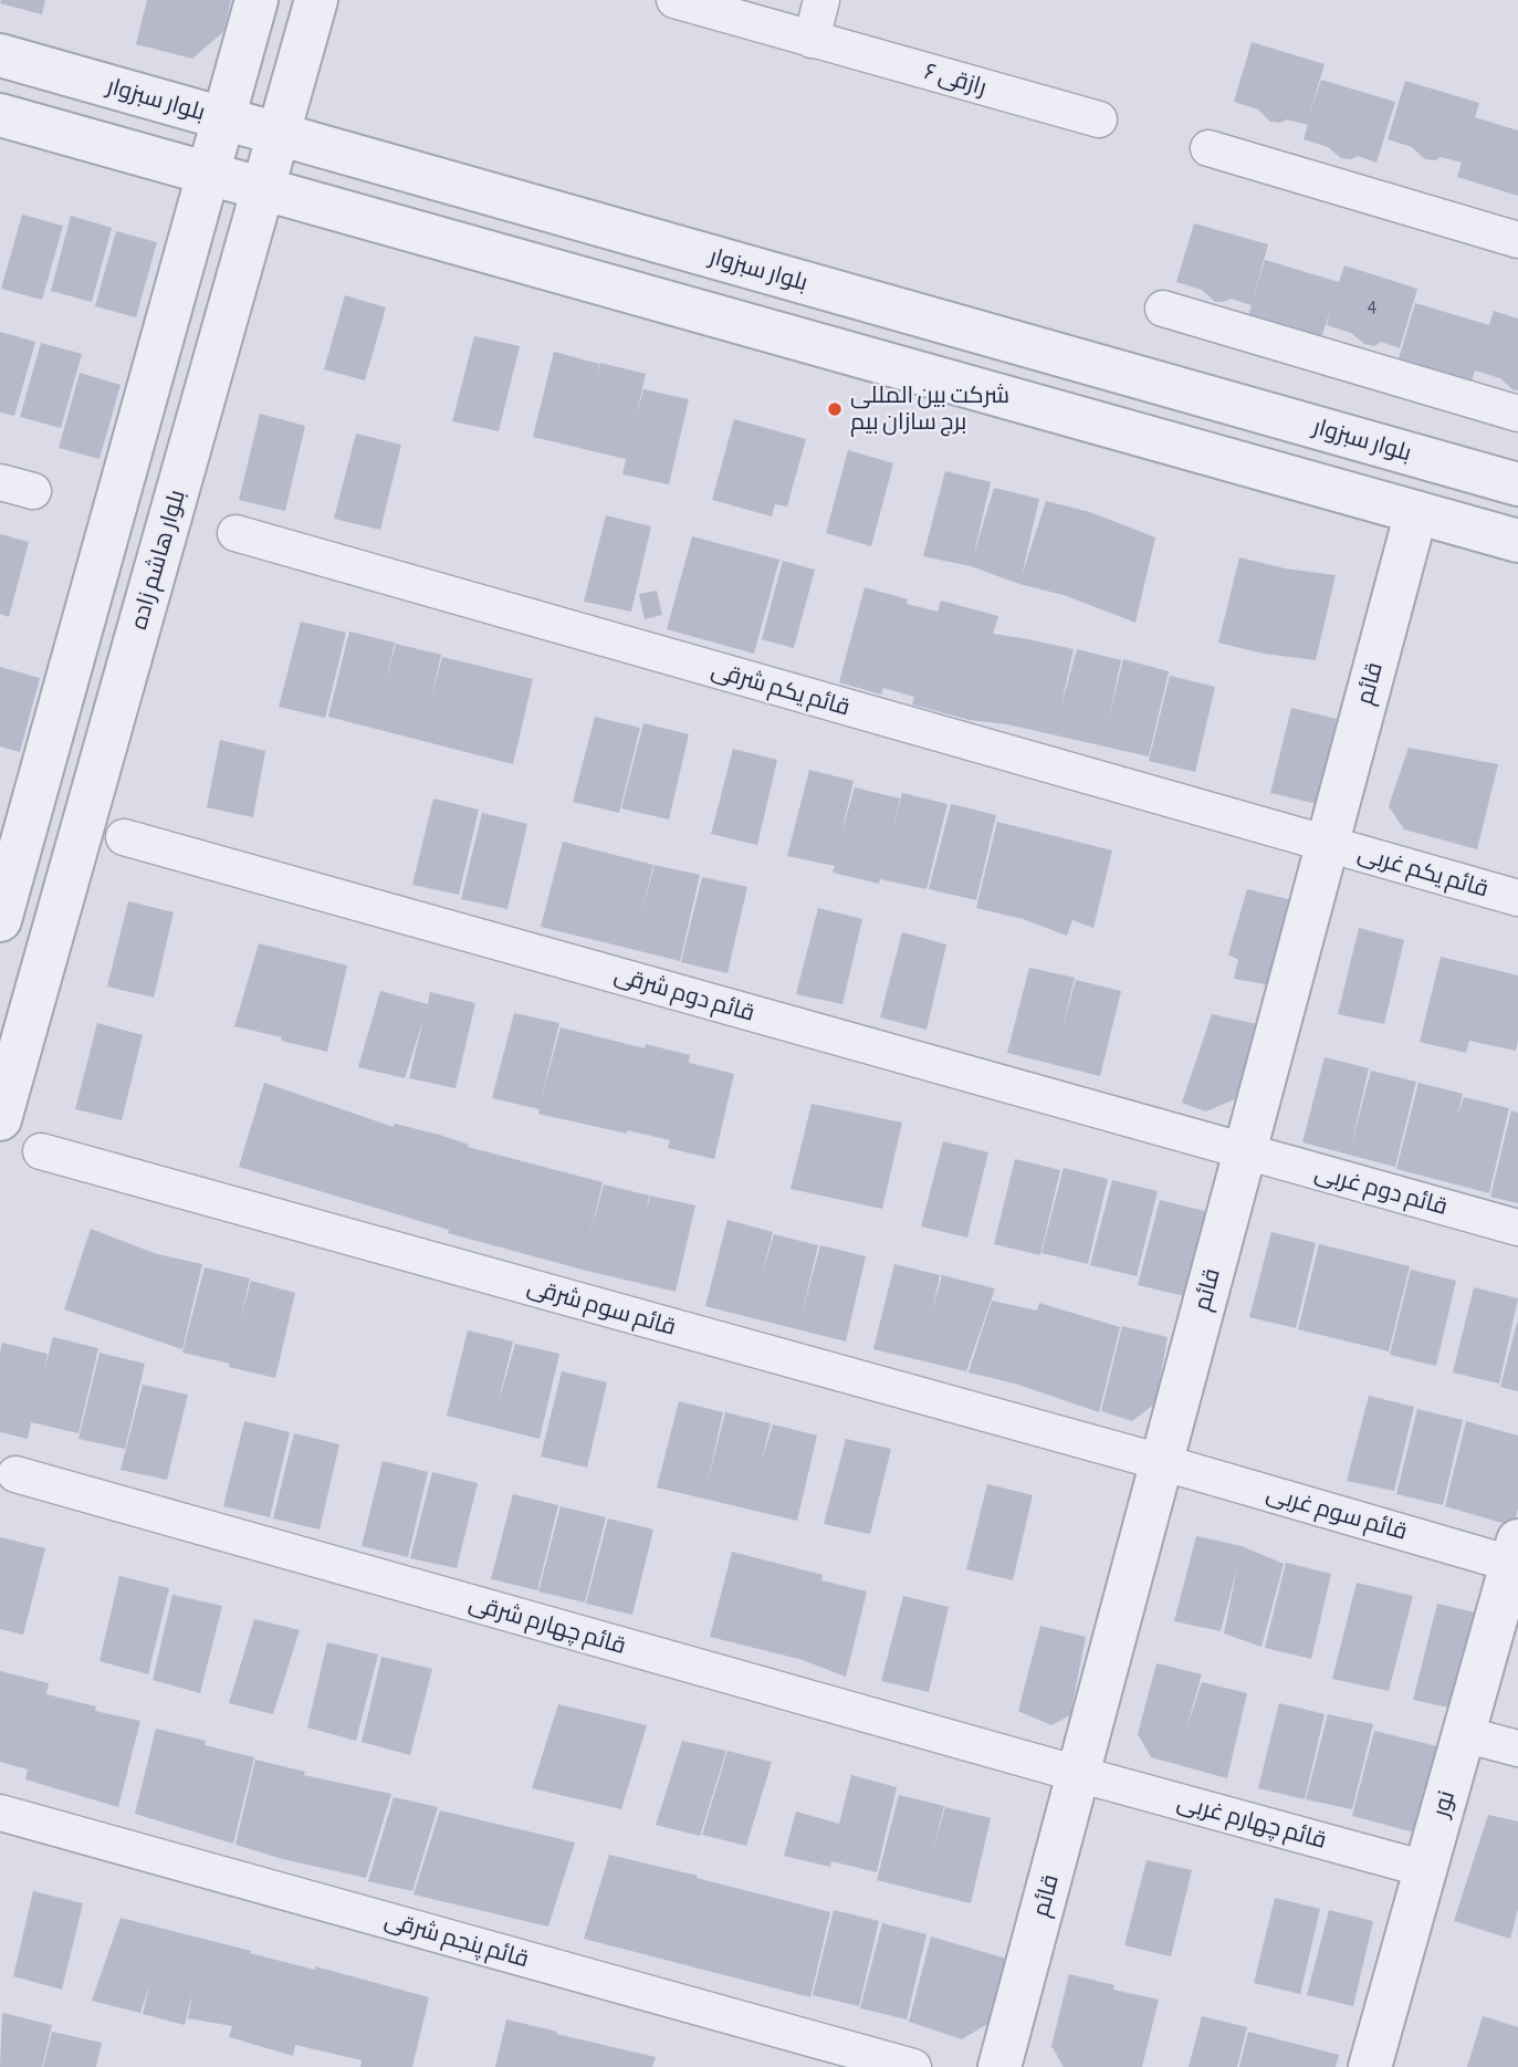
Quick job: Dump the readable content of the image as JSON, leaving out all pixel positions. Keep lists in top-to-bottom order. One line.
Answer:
{"streets":{"street":["رازقی ۶","بلوار سبزوار","بلوار هاشم زاده","قائم","قائم یکم شرقی","قائم یکم غربی","قائم دوم شرقی","قائم دوم غربی","قائم سوم شرقی","قائم سوم غربی","قائم چهارم شرقی","نور","قائم چهارم غربی","قائم پنجم شرقی"]},"crossings":[["بلوار سبزوار","بلوار هاشم زاده"],["قائم","قائم یکم شرقی"],["قائم","قائم یکم غربی"],["قائم","قائم دوم شرقی"],["قائم","قائم دوم غربی"],["قائم","قائم سوم شرقی"],["قائم","قائم سوم غربی"],["قائم","قائم چهارم شرقی"],["قائم","قائم چهارم غربی"],["قائم یکم شرقی","قائم یکم غربی"],["قائم دوم شرقی","قائم دوم غربی"],["قائم سوم شرقی","قائم سوم غربی"],["قائم سوم غربی","نور"],["قائم چهارم شرقی","قائم چهارم غربی"],["نور","قائم چهارم غربی"]],"places":["شرکت بین المللی برج سازان بیم"],"house_numbers":["4"]}
